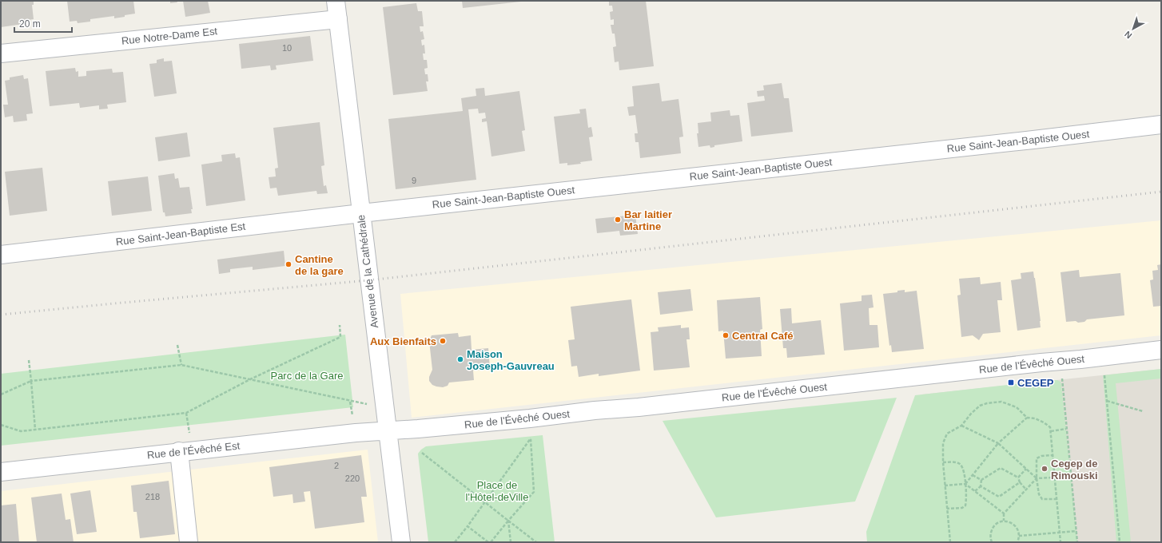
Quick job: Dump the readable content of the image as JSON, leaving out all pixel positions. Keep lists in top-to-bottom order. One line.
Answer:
{"streets":{"street":["Rue Notre-Dame Est","Rue Saint-Jean-Baptiste Ouest","Rue Saint-Jean-Baptiste Est","Avenue de la Cathédrale","Rue de l'Évêché Ouest","Rue de l'Évêché Est"]},"crossings":[["Rue Notre-Dame Est","Avenue de la Cathédrale"],["Rue Saint-Jean-Baptiste Ouest","Rue Saint-Jean-Baptiste Est"],["Rue Saint-Jean-Baptiste Ouest","Avenue de la Cathédrale"],["Rue Saint-Jean-Baptiste Est","Avenue de la Cathédrale"],["Avenue de la Cathédrale","Rue de l'Évêché Ouest"],["Avenue de la Cathédrale","Rue de l'Évêché Est"],["Rue de l'Évêché Ouest","Rue de l'Évêché Est"]],"parks":["Parc de la Gare","Place de l'Hôtel-deVille"],"places":{"other":["Bar laitier Martine","Cantine de la gare","Central Café","Aux Bienfaits","Maison Joseph-Gauvreau","Cegep de Rimouski"],"transit":["CEGEP"]},"house_numbers":["10","9","2","220","218"],"scale_bar":"20 m","north":"bottom left"}
